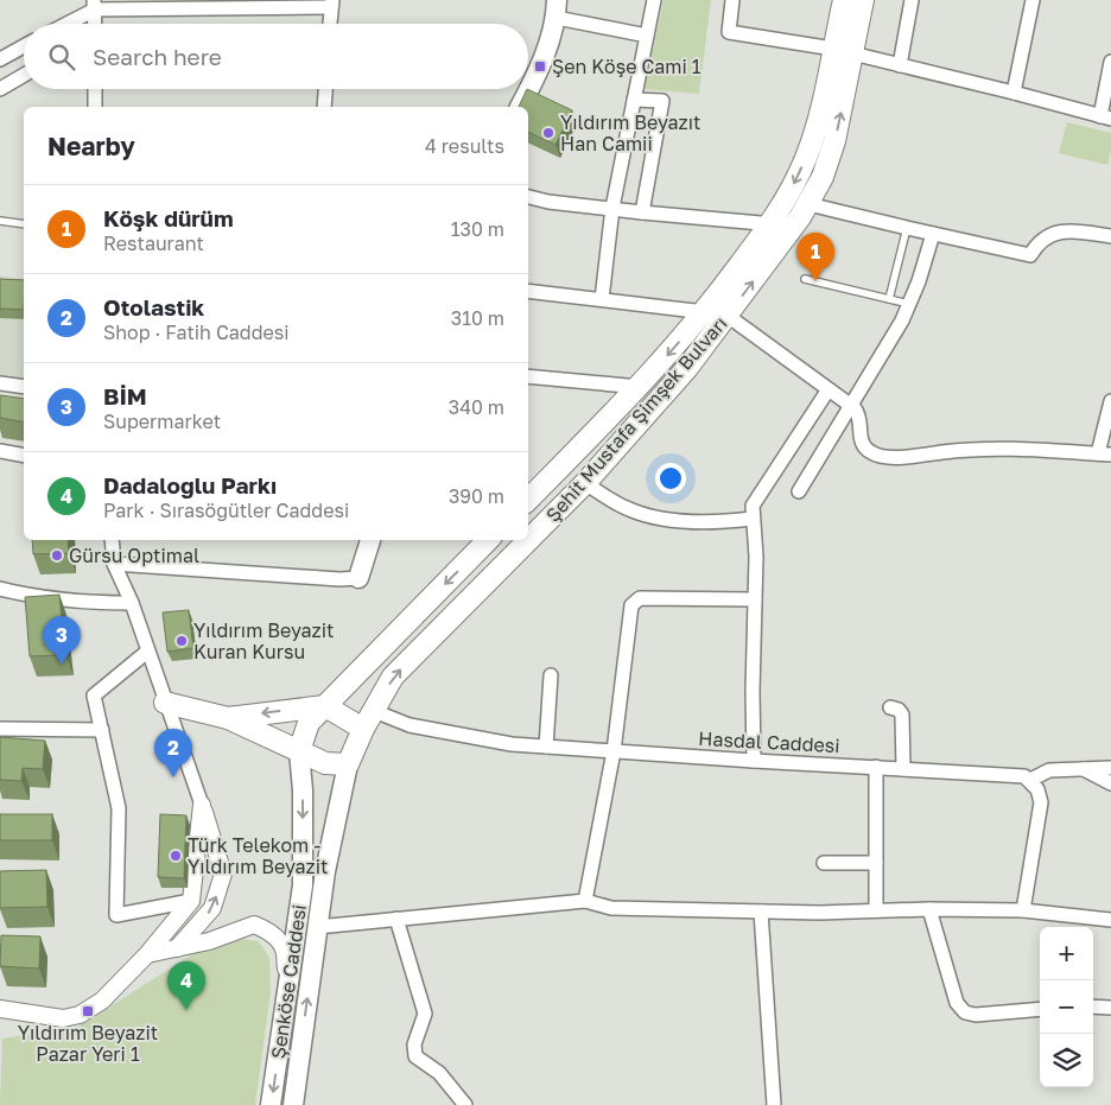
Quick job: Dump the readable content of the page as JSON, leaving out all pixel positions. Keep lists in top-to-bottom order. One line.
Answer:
{"streets":{"main road":["Şehit Mustafa Şimşek Bulvarı","Şenköse Caddesi"],"street":["Hasdal Caddesi"]},"crossings":[["Şehit Mustafa Şimşek Bulvarı","Hasdal Caddesi"],["Şehit Mustafa Şimşek Bulvarı","Şenköse Caddesi"]],"places":{"transit":["Şen Köşe Cami 1","Yıldırım Beyazit Pazar Yeri 1"],"other":["Yıldırım Beyazıt Han Camii","Gürsu Optimal","Yıldırım Beyazit Kuran Kursu","Türk Telekom - Yıldırım Beyazit"]},"page":{"search":"Search here","heading":["Nearby","4 results"],"list":[{"mark":"1","name":"Köşk dürüm","note":"Restaurant","value":"130 m"},{"mark":"2","name":"Otolastik","note":"Shop · Fatih Caddesi","value":"310 m"},{"mark":"3","name":"BİM","note":"Supermarket","value":"340 m"},{"mark":"4","name":"Dadaloğlu Parkı","note":"Park · Sırasöğütler Caddesi","value":"390 m"}],"pins":["1","3","2","4"],"map_buttons":["+","−"]}}
